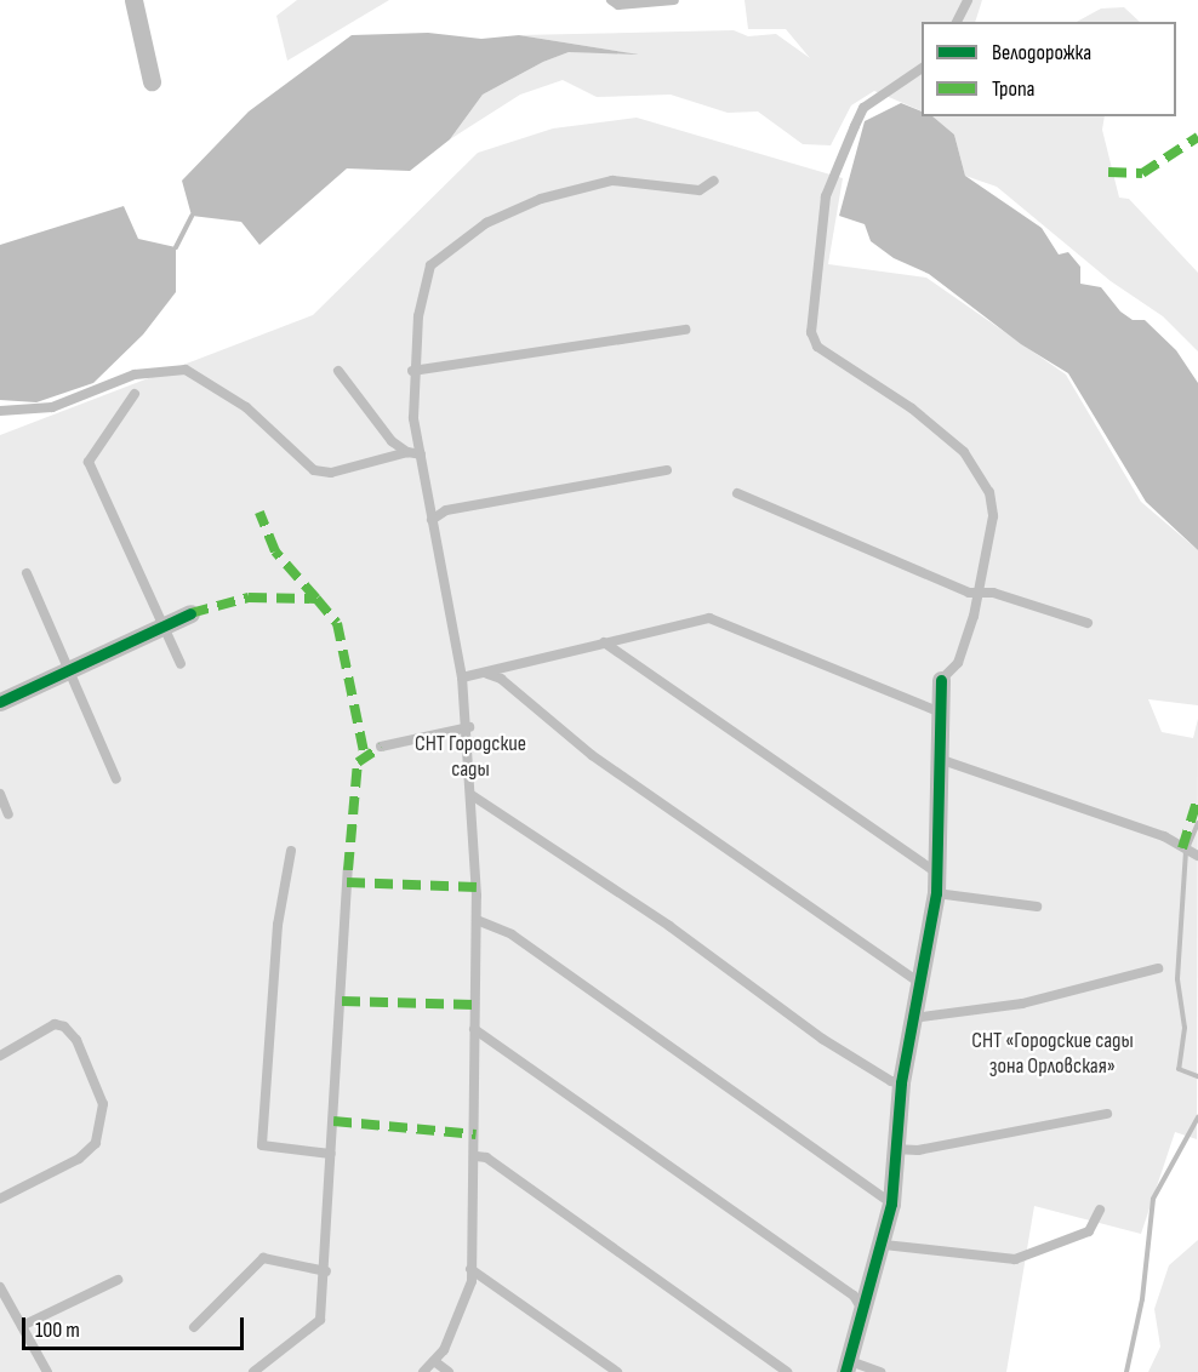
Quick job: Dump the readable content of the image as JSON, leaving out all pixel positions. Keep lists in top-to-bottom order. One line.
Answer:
{"parks":["СНТ Городские сады","СНТ «Городские сады зона Орловская»"],"legend":["Велодорожка","Тропа"],"scale_bar":"100 m"}
